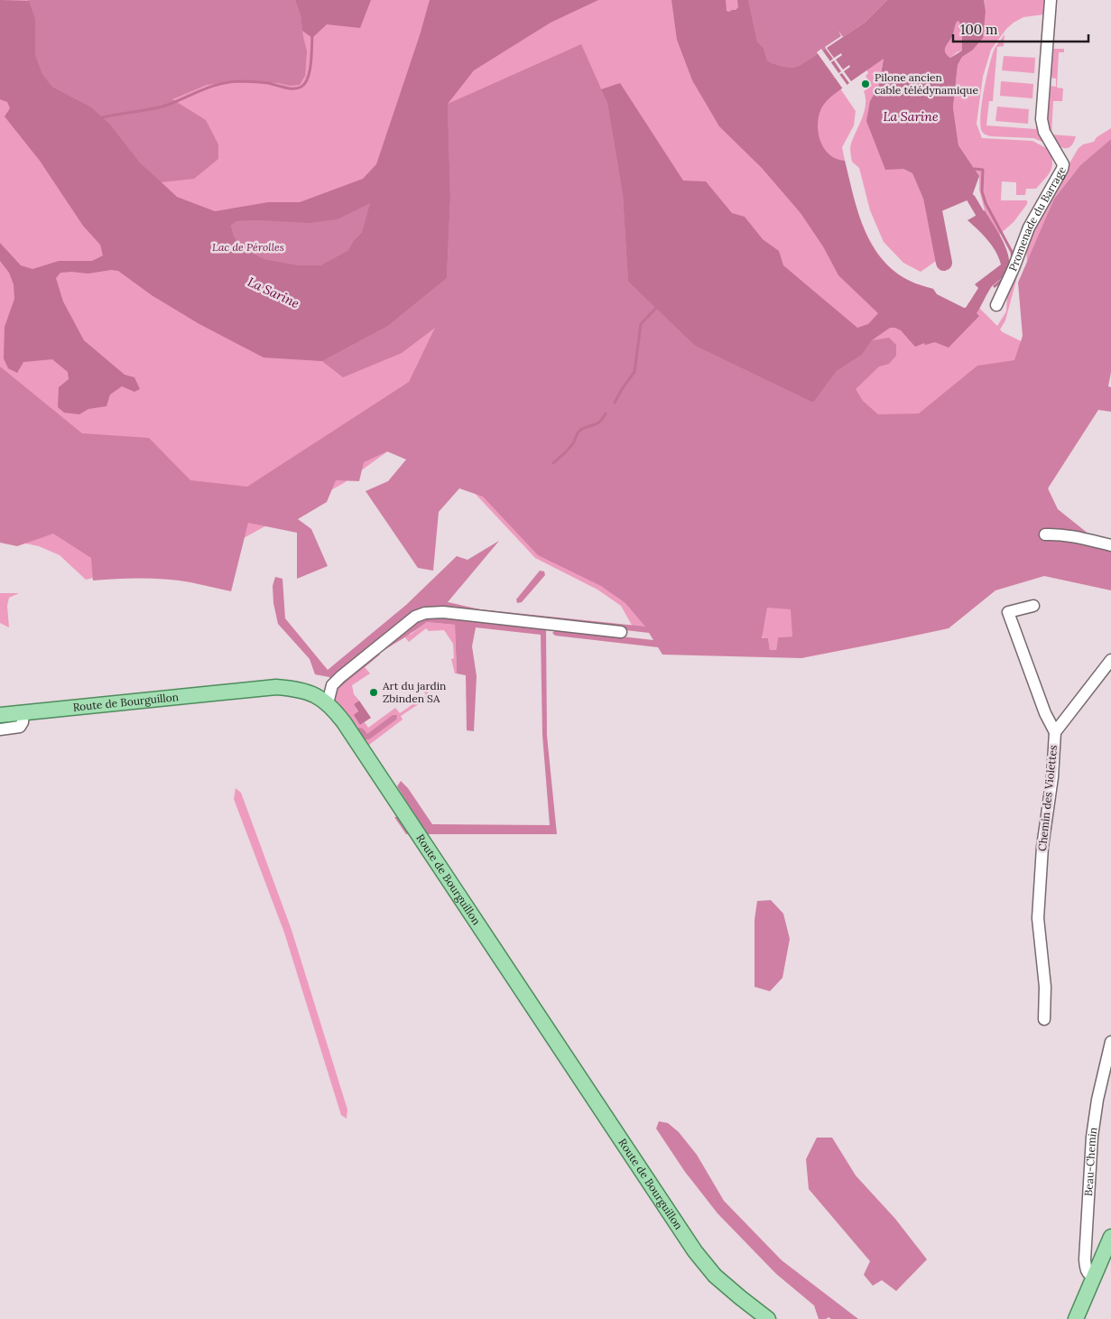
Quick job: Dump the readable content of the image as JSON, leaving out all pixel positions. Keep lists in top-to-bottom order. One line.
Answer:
{"streets":{"main road":["Route de Bourguillon"],"street":["Promenade du Barrage","Chemin des Violettes","Beau-Chemin"]},"water":["La Sarine"],"parks":["Lac de Pérolles"],"places":["Pilone ancien cable télédynamique","Art du jardin Zbinden SA"],"scale_bar":"100 m"}
